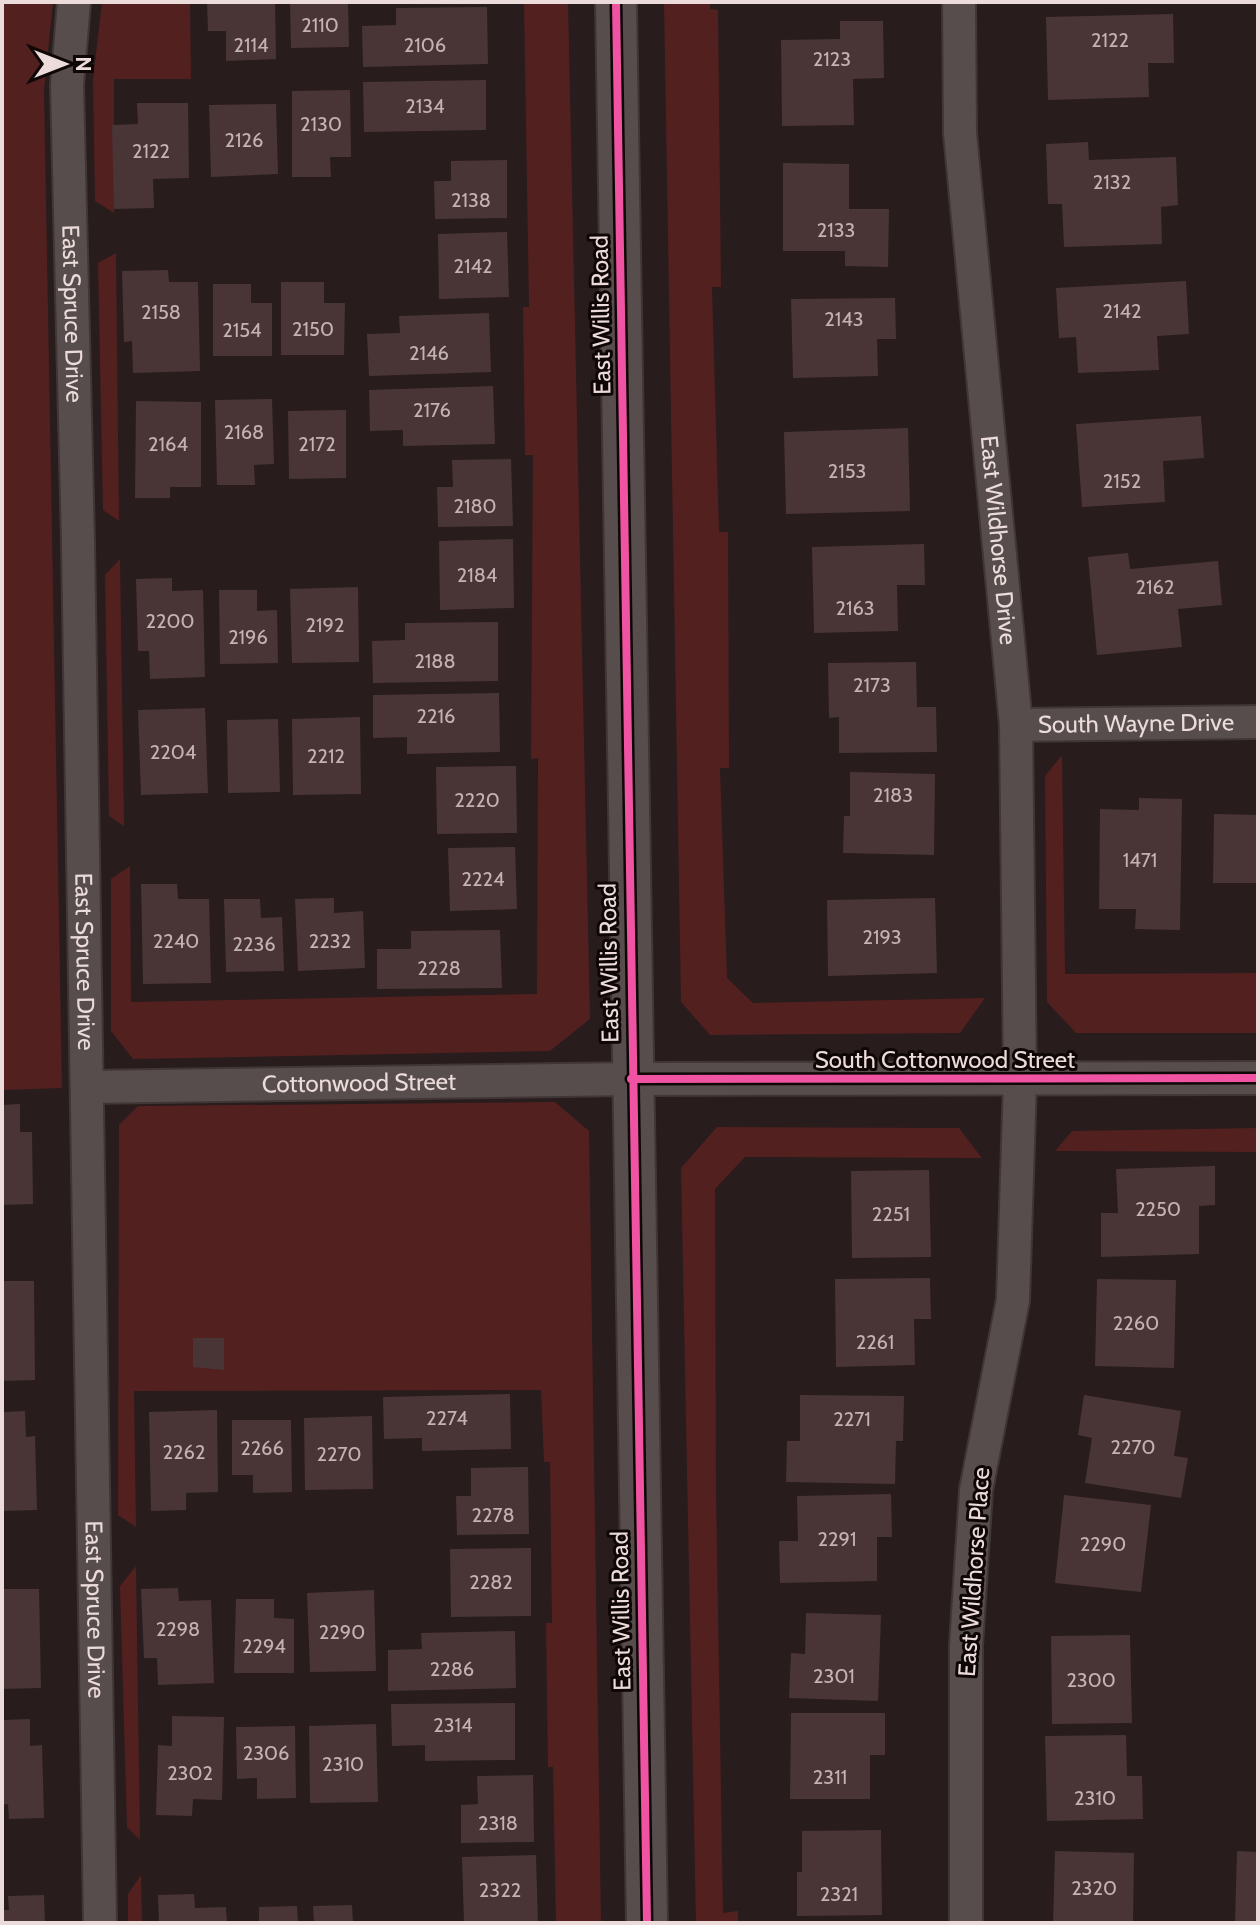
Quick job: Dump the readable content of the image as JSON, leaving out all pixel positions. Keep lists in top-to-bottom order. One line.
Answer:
{"streets":{"street":["East Spruce Drive","East Willis Road","East Wildhorse Drive","South Wayne Drive","South Cottonwood Street","Cottonwood Street","East Wildhorse Place"]},"crossings":[["East Spruce Drive","Cottonwood Street"],["East Willis Road","South Cottonwood Street"],["East Willis Road","Cottonwood Street"],["East Wildhorse Drive","South Wayne Drive"],["East Wildhorse Drive","South Cottonwood Street"],["East Wildhorse Drive","East Wildhorse Place"],["South Cottonwood Street","Cottonwood Street"],["South Cottonwood Street","East Wildhorse Place"]],"house_numbers":["2110","2122","2114","2106","2123","2134","2130","2126","2122","2132","2138","2133","2142","2142","2158","2143","2150","2154","2146","2176","2168","2164","2172","2153","2152","2180","2184","2162","2163","2200","2192","2196","2188","2173","2216","2204","2212","2183","2220","1471","2224","2193","2240","2232","2236","2228","2250","2251","2260","2261","2274","2271","2270","2266","2262","2270","2278","2291","2290","2282","2298","2290","2294","2286","2301","2300","2314","2306","2310","2302","2311","2310","2318","2320","2322","2321"],"north":"right"}
